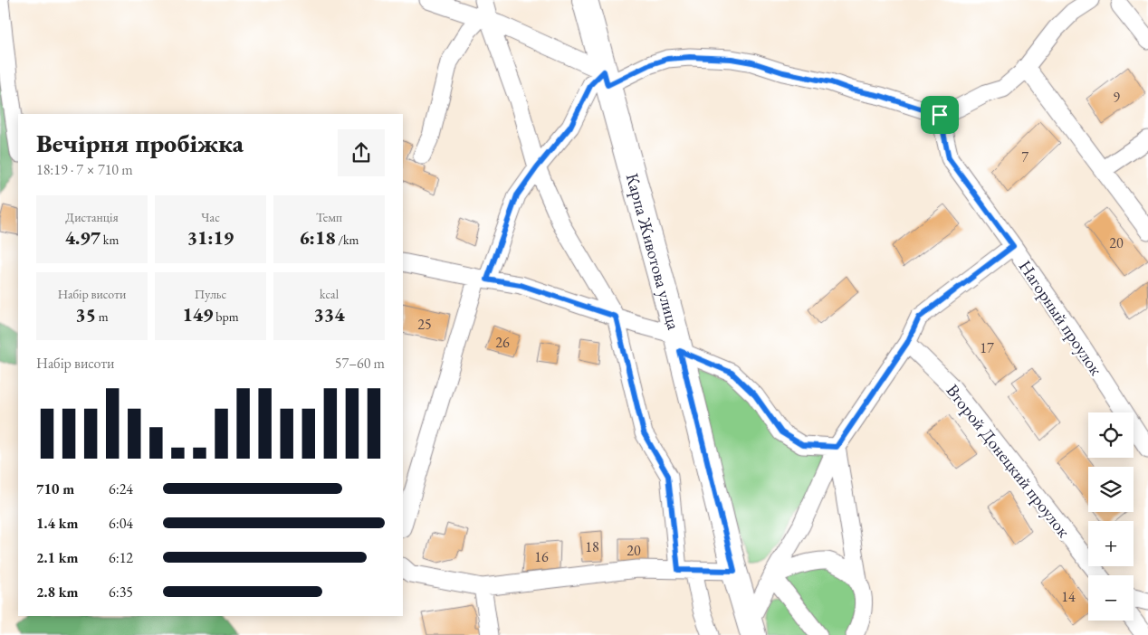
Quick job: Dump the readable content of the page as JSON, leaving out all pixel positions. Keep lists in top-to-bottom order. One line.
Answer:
{"streets":{"main road":["Карпа Животова улица"],"street":["Нагорный проулок","Второй Донецкий проулок"]},"house_numbers":["9","7","20","25","26","17","18","20","16","14"],"page":{"heading":["Вечірня пробіжка","18:19 · 7 × 710 m"],"stats":[["Дистанція","4.97 km"],["Час","31:19"],["Темп","6:18 /km"],["Набір висоти","35 m"],["Пульс","149 bpm"],["kcal","334"]],"chart":["Набір висоти","57–60 m"],"map_buttons":["+","−"],"list":[{"name":"710 m","note":"6:24"},{"name":"1.4 km","note":"6:04"},{"name":"2.1 km","note":"6:12"},{"name":"2.8 km","note":"6:35"}]}}
